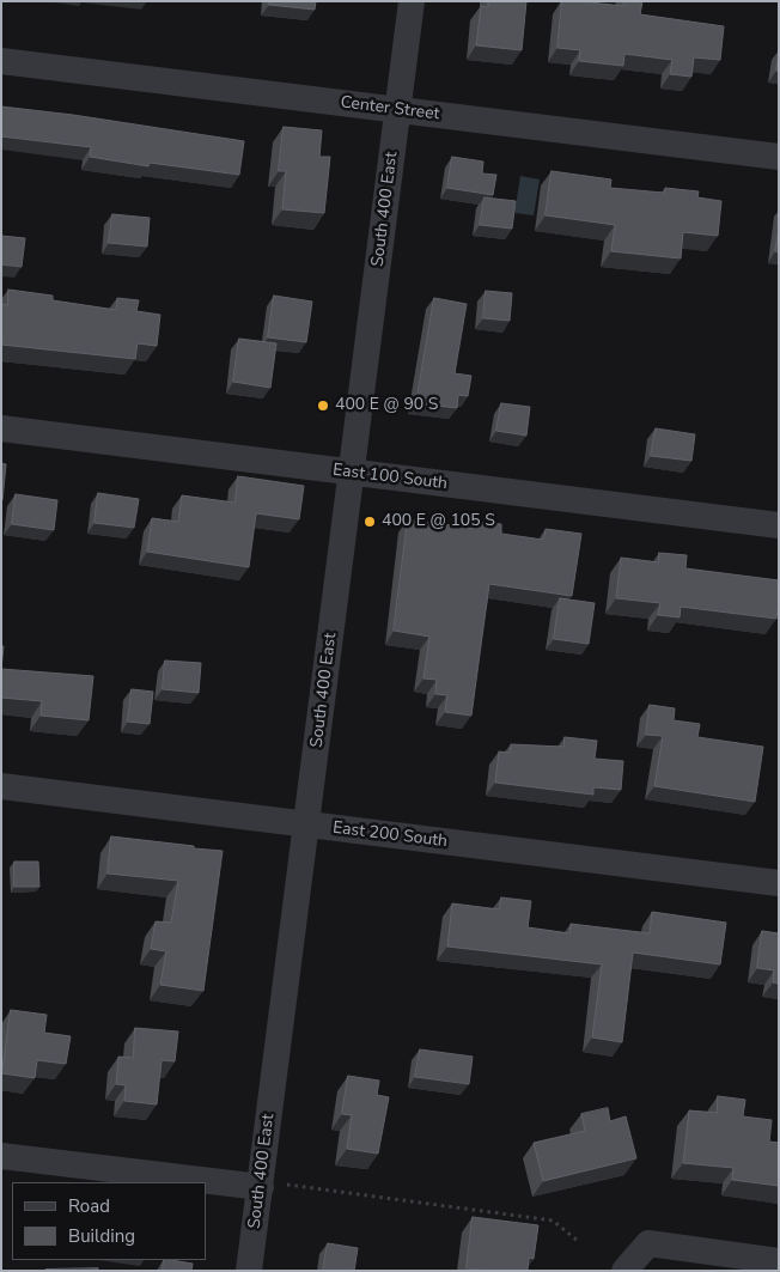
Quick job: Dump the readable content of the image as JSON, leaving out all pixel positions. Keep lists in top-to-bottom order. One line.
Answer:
{"streets":{"street":["Center Street","South 400 East","East 100 South","East 200 South"]},"crossings":[["Center Street","South 400 East"],["South 400 East","East 100 South"],["South 400 East","East 200 South"]],"places":["400 E @ 90 S","400 E @ 105 S"],"legend":["Road","Building"]}
